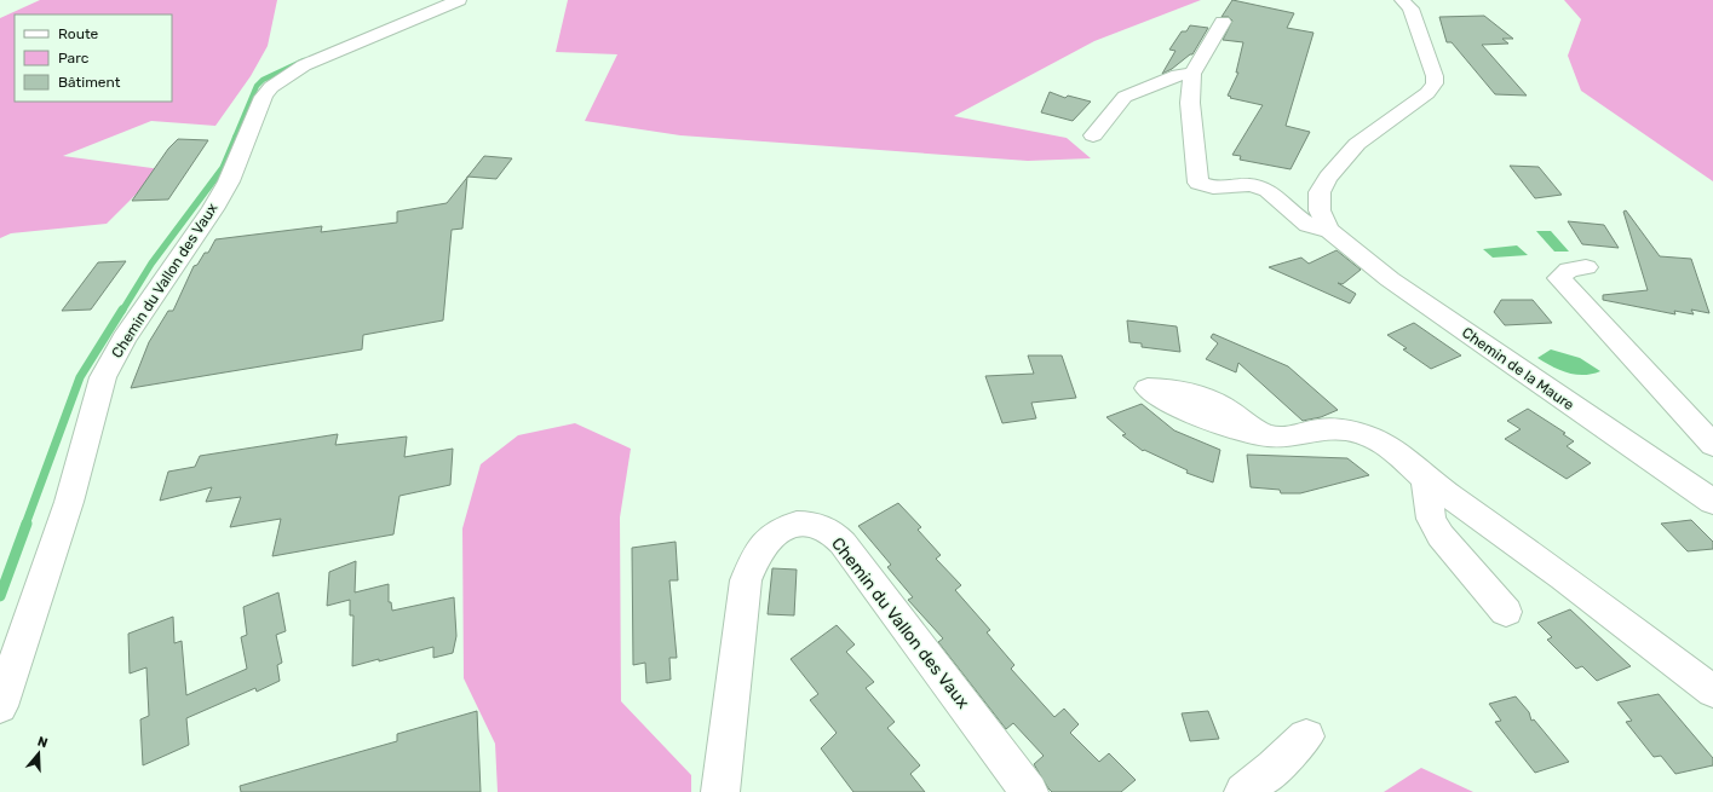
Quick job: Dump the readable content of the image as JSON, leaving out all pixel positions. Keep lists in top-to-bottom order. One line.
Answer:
{"streets":{"street":["Chemin du Vallon des Vaux","Chemin de la Maure"]},"legend":["Route","Parc","Bâtiment"],"north":"top"}
